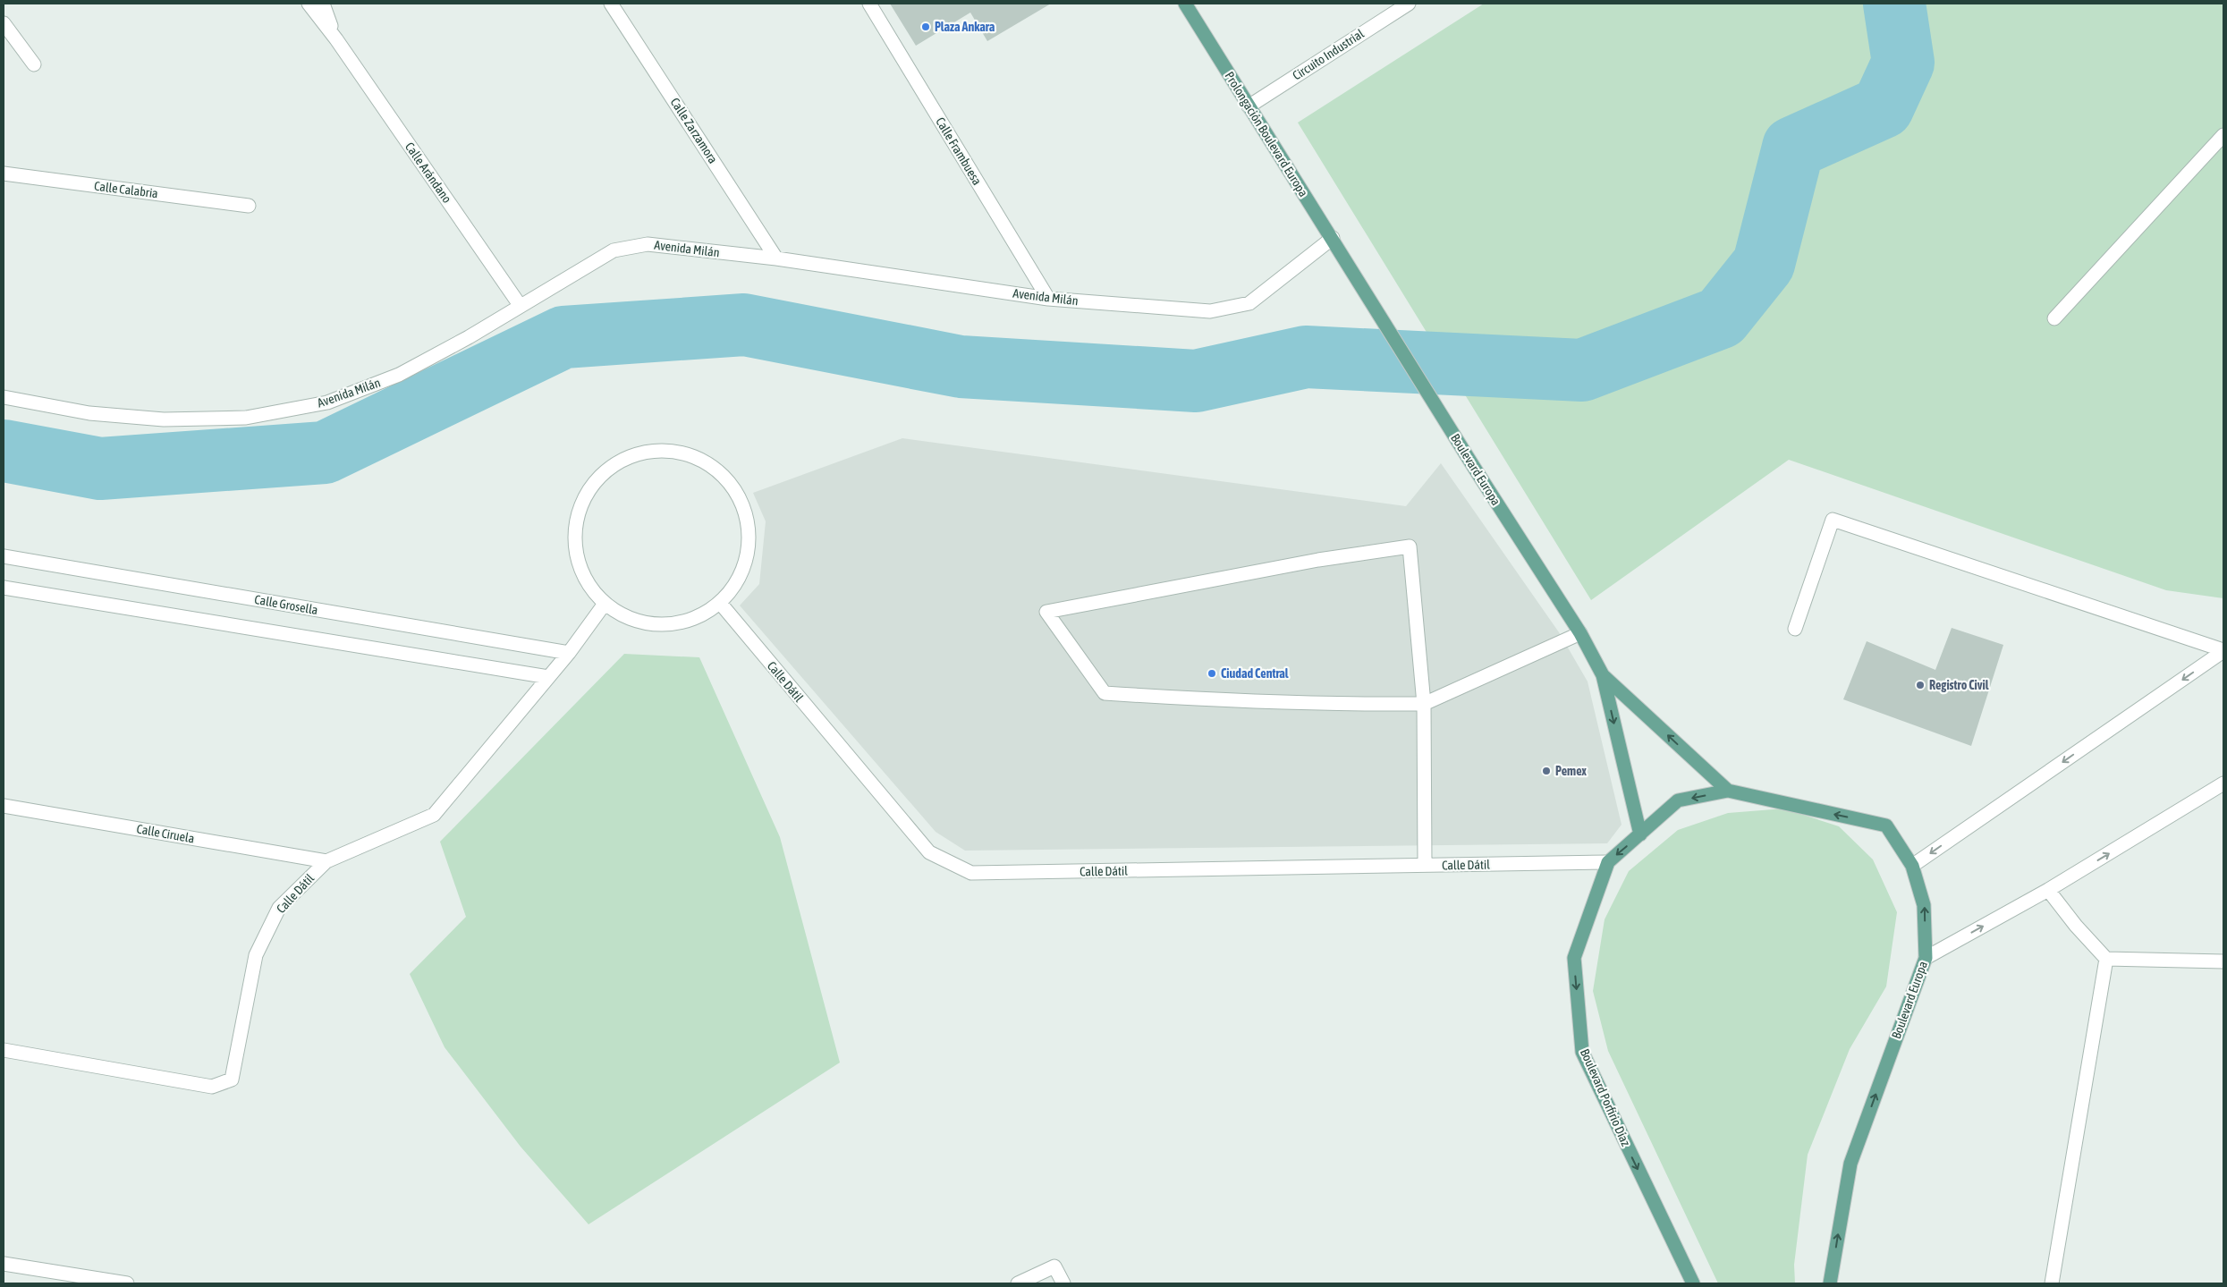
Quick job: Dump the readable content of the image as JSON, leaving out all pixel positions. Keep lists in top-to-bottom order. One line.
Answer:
{"streets":{"main road":["Prolongación Boulevard Europa","Boulevard Europa","Boulevard Porfirio Díaz"],"street":["Circuito Industrial","Calle Zarzamora","Calle Frambuesa","Calle Arándano","Calle Calabria","Avenida Milán","Calle Grosella","Calle Dátil","Calle Ciruela"]},"crossings":[["Circuito Industrial","Prolongación Boulevard Europa"],["Calle Zarzamora","Avenida Milán"],["Prolongación Boulevard Europa","Avenida Milán"],["Prolongación Boulevard Europa","Boulevard Europa"],["Calle Frambuesa","Avenida Milán"],["Calle Arándano","Avenida Milán"],["Boulevard Europa","Boulevard Porfirio Díaz"],["Calle Grosella","Calle Dátil"],["Calle Dátil","Calle Ciruela"],["Calle Dátil","Boulevard Porfirio Díaz"]],"one_way":["Boulevard Porfirio Díaz"],"places":["Plaza Ankara","Ciudad Central","Registro Civil","Pemex"]}
